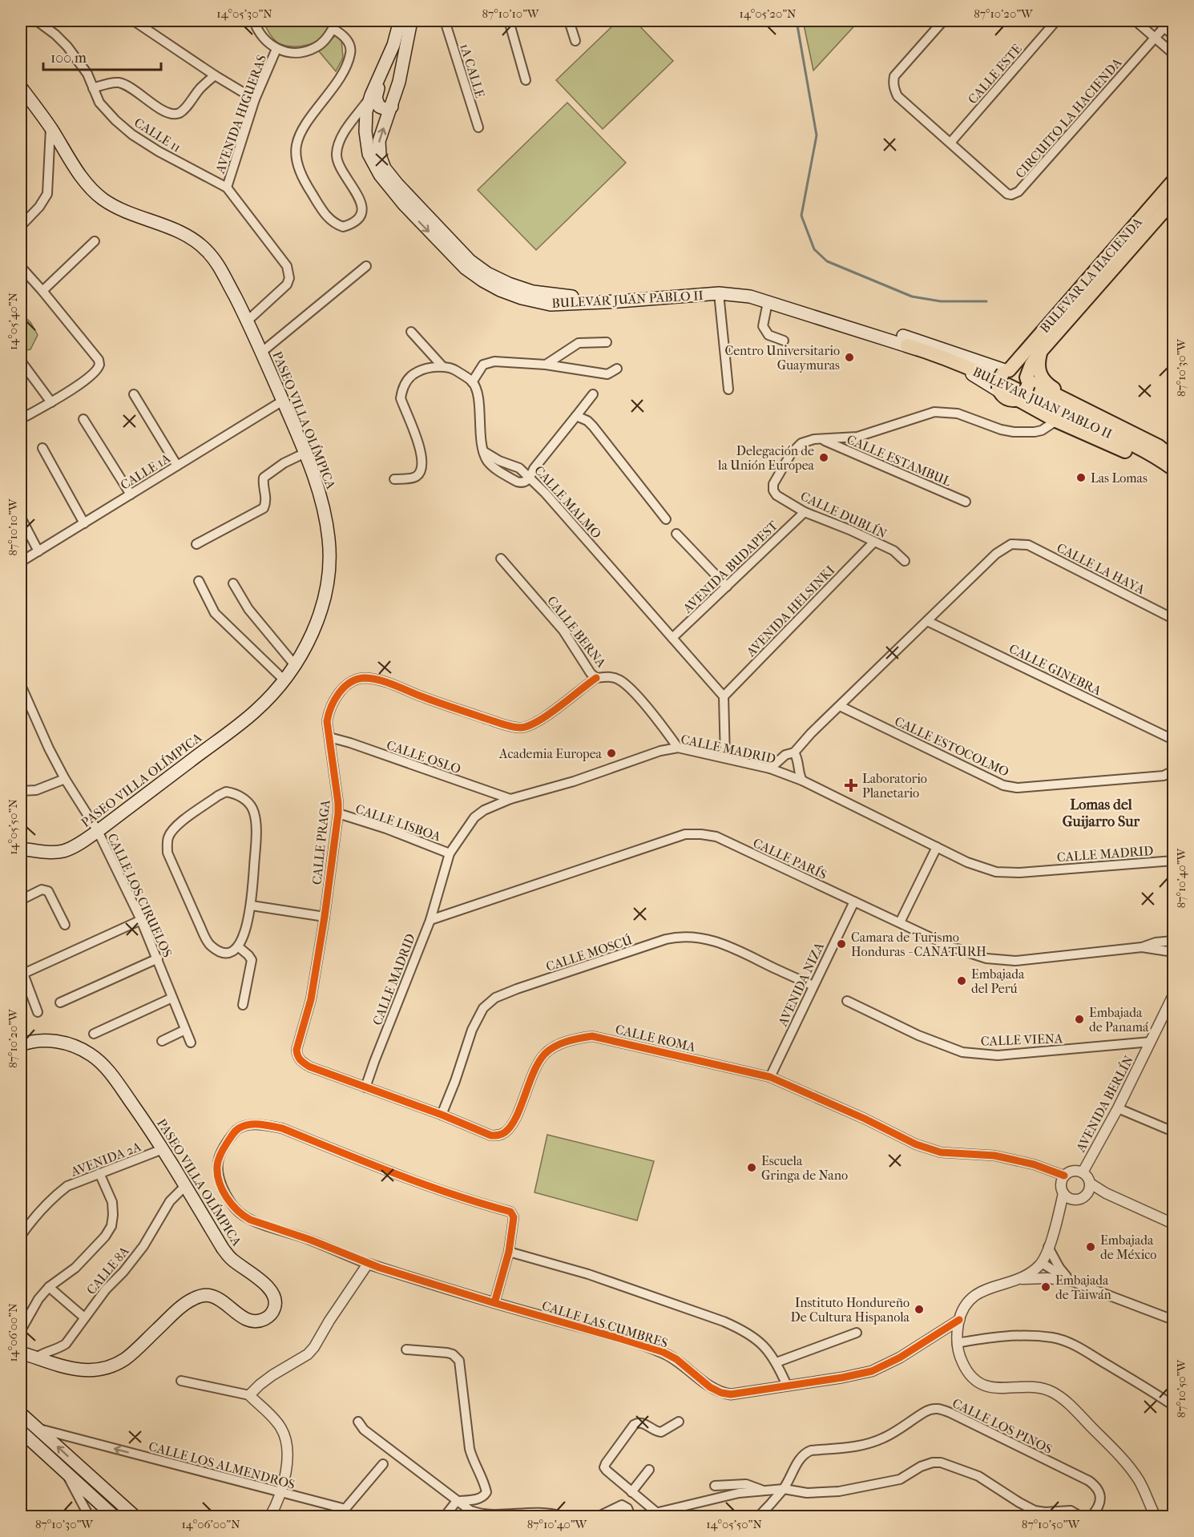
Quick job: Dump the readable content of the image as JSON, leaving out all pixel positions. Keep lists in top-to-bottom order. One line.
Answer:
{"streets":{"main road":["BULEVAR LA HACIENDA","BULEVAR JUAN PABLO II","PASEO VILLA OLÍMPICA"],"street":["1A CALLE","CALLE ESTE","AVENIDA HIGUERAS","CIRCUITO LA HACIENDA","CALLE 11","CALLE ESTAMBUL","CALLE 1A","CALLE MALMO","CALLE DUBLÍN","AVENIDA BUDAPEST","CALLE LA HAYA","AVENIDA HELSINKI","CALLE BERNA","CALLE GINEBRA","CALLE ESTOCOLMO","CALLE MADRID","CALLE OSLO","CALLE LISBOA","CALLE PRAGA","CALLE PARÍS","CALLE LOS CIRUELOS","CALLE MOSCÚ","AVENIDA NIZA","CALLE ROMA","CALLE VIENA","AVENIDA BERLÍN","AVENIDA 2A","CALLE 8A","CALLE LAS CUMBRES","CALLE LOS PINOS","CALLE LOS ALMENDROS"]},"crossings":[["CALLE ESTE","CIRCUITO LA HACIENDA"],["AVENIDA HIGUERAS","CALLE 11"],["AVENIDA HIGUERAS","BULEVAR JUAN PABLO II"],["AVENIDA HIGUERAS","PASEO VILLA OLÍMPICA"],["BULEVAR LA HACIENDA","BULEVAR JUAN PABLO II"],["PASEO VILLA OLÍMPICA","CALLE 1A"],["PASEO VILLA OLÍMPICA","CALLE LOS CIRUELOS"],["PASEO VILLA OLÍMPICA","AVENIDA 2A"],["PASEO VILLA OLÍMPICA","CALLE 8A"],["CALLE ESTAMBUL","CALLE DUBLÍN"],["CALLE MALMO","AVENIDA BUDAPEST"],["CALLE MALMO","AVENIDA HELSINKI"],["CALLE DUBLÍN","AVENIDA BUDAPEST"],["CALLE DUBLÍN","AVENIDA HELSINKI"],["CALLE LA HAYA","CALLE GINEBRA"],["CALLE BERNA","CALLE MADRID"],["CALLE BERNA","CALLE PRAGA"],["CALLE MADRID","CALLE OSLO"],["CALLE MADRID","CALLE LISBOA"],["CALLE MADRID","CALLE PARÍS"],["CALLE MADRID","CALLE ROMA"],["CALLE OSLO","CALLE PRAGA"],["CALLE LISBOA","CALLE PRAGA"],["CALLE PRAGA","CALLE ROMA"],["CALLE PARÍS","AVENIDA NIZA"],["CALLE MOSCÚ","AVENIDA NIZA"],["CALLE MOSCÚ","CALLE ROMA"],["AVENIDA NIZA","CALLE ROMA"],["CALLE ROMA","AVENIDA BERLÍN"],["CALLE VIENA","AVENIDA BERLÍN"]],"one_way":["CALLE LOS ALMENDROS"],"districts":["Lomas del Guijarro Sur"],"places":{"other":["Centro Universitario Guaymuras","Delegación de la Unión Europea","Las Lomas","Academia Europea","Camara de Turismo Honduras - CANATURH","Embajada del Perú","Embajada de Panamá","Escuela Gringa de Nano","Embajada de México","Embajada de Taiwán","Instituto Hondureño De Cultura Hispanola"],"health":["Laboratorio Planetario"]},"scale_bar":"100 m","coordinates":["14°05'30\"N","87°10'10\"W","14°05'20\"N","87°10'20\"W","14°05'40\"N","87°10'30\"W","14°05'50\"N","87°10'40\"W","14°06'00\"N","87°10'50\"W"]}
